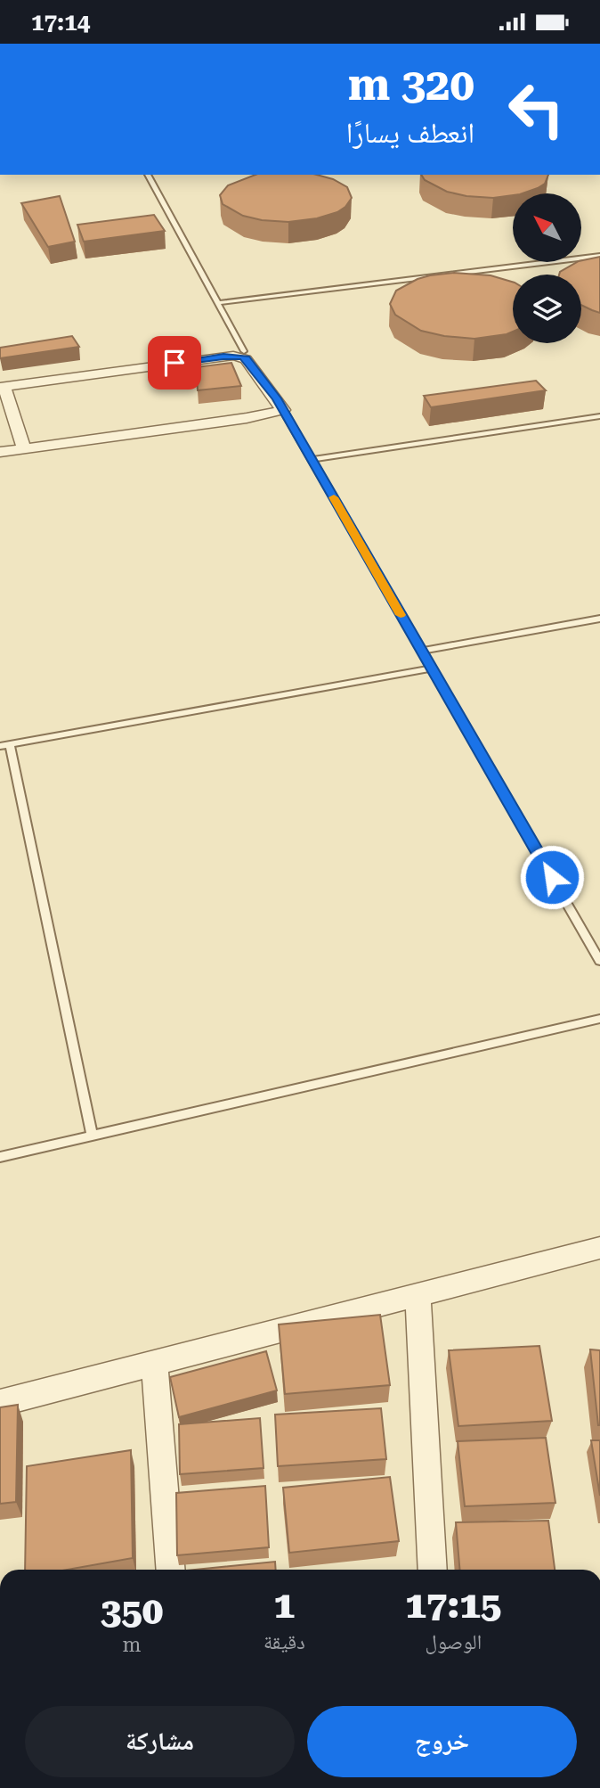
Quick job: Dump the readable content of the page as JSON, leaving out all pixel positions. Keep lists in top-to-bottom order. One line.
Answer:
{"north":"top left","page":{"status":"17:14","turn":["320 m","انعطف يسارًا"],"eta":["17:15","الوصول","1","دقيقة","350","m"],"buttons":["خروج","مشاركة"]}}
